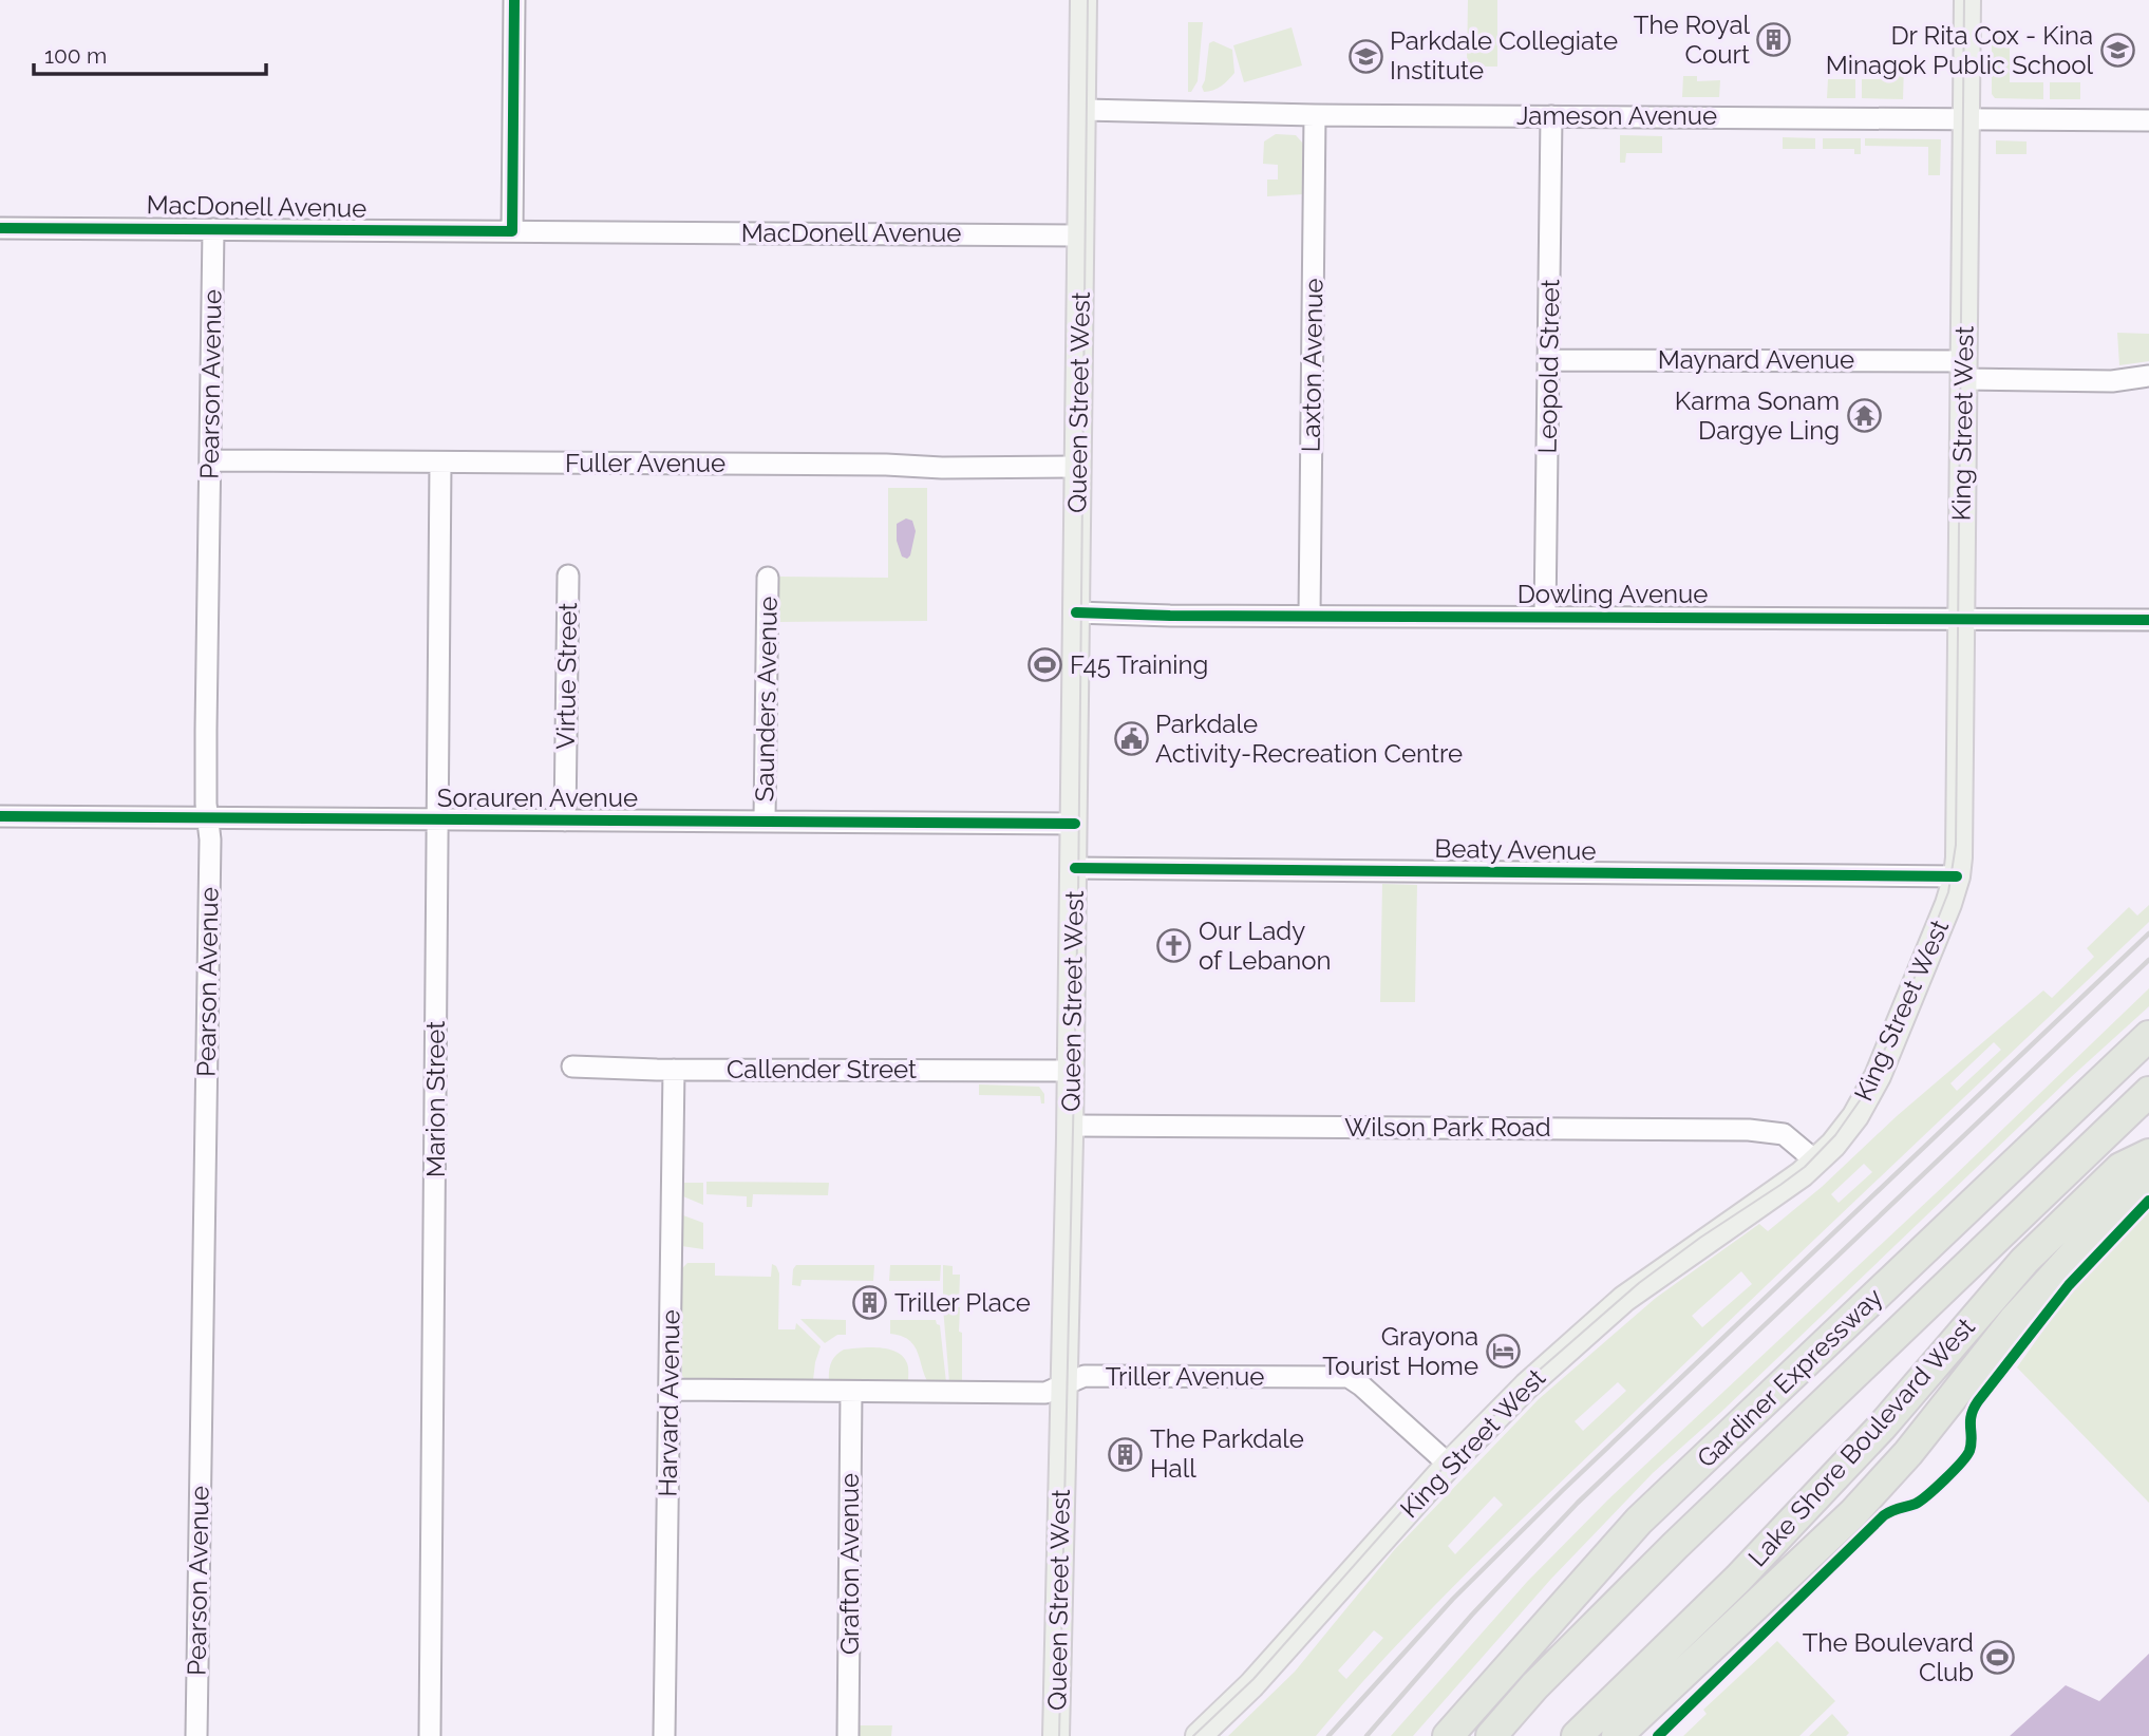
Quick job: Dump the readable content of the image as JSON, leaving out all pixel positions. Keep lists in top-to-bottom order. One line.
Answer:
{"streets":{"highway":["Gardiner Expressway","Lake Shore Boulevard West"],"main road":["Queen Street West","King Street West"],"street":["Jameson Avenue","MacDonell Avenue","Maynard Avenue","Laxton Avenue","Leopold Street","Pearson Avenue","Fuller Avenue","Dowling Avenue","Virtue Street","Saunders Avenue","Sorauren Avenue","Beaty Avenue","Callender Street","Marion Street","Wilson Park Road","Triller Avenue","Harvard Avenue","Grafton Avenue"]},"crossings":[["Jameson Avenue","Laxton Avenue"],["Jameson Avenue","Leopold Street"],["Jameson Avenue","Queen Street West"],["Jameson Avenue","King Street West"],["MacDonell Avenue","Pearson Avenue"],["MacDonell Avenue","Queen Street West"],["Maynard Avenue","Leopold Street"],["Maynard Avenue","King Street West"],["Laxton Avenue","Dowling Avenue"],["Leopold Street","Dowling Avenue"],["Pearson Avenue","Fuller Avenue"],["Pearson Avenue","Sorauren Avenue"],["Queen Street West","Fuller Avenue"],["Queen Street West","Dowling Avenue"],["Queen Street West","Sorauren Avenue"],["Queen Street West","Beaty Avenue"],["Queen Street West","Callender Street"],["Queen Street West","Wilson Park Road"],["Queen Street West","Triller Avenue"],["King Street West","Dowling Avenue"],["King Street West","Beaty Avenue"],["King Street West","Wilson Park Road"],["King Street West","Triller Avenue"],["Fuller Avenue","Marion Street"],["Virtue Street","Sorauren Avenue"],["Saunders Avenue","Sorauren Avenue"],["Sorauren Avenue","Marion Street"],["Callender Street","Harvard Avenue"],["Triller Avenue","Harvard Avenue"],["Triller Avenue","Grafton Avenue"]],"places":{"building":["The Royal Court","Triller Place","The Parkdale Hall"],"school or university":["Dr Rita Cox - Kina Minagok Public School","Parkdale Collegiate Institute"],"temple":["Karma Sonam Dargye Ling"],"sports":["F45 Training","The Boulevard Club"],"public building":["Parkdale Activity-Recreation Centre"],"church":["Our Lady of Lebanon"],"hotel":["Grayona Tourist Home"]},"scale_bar":"100 m"}
